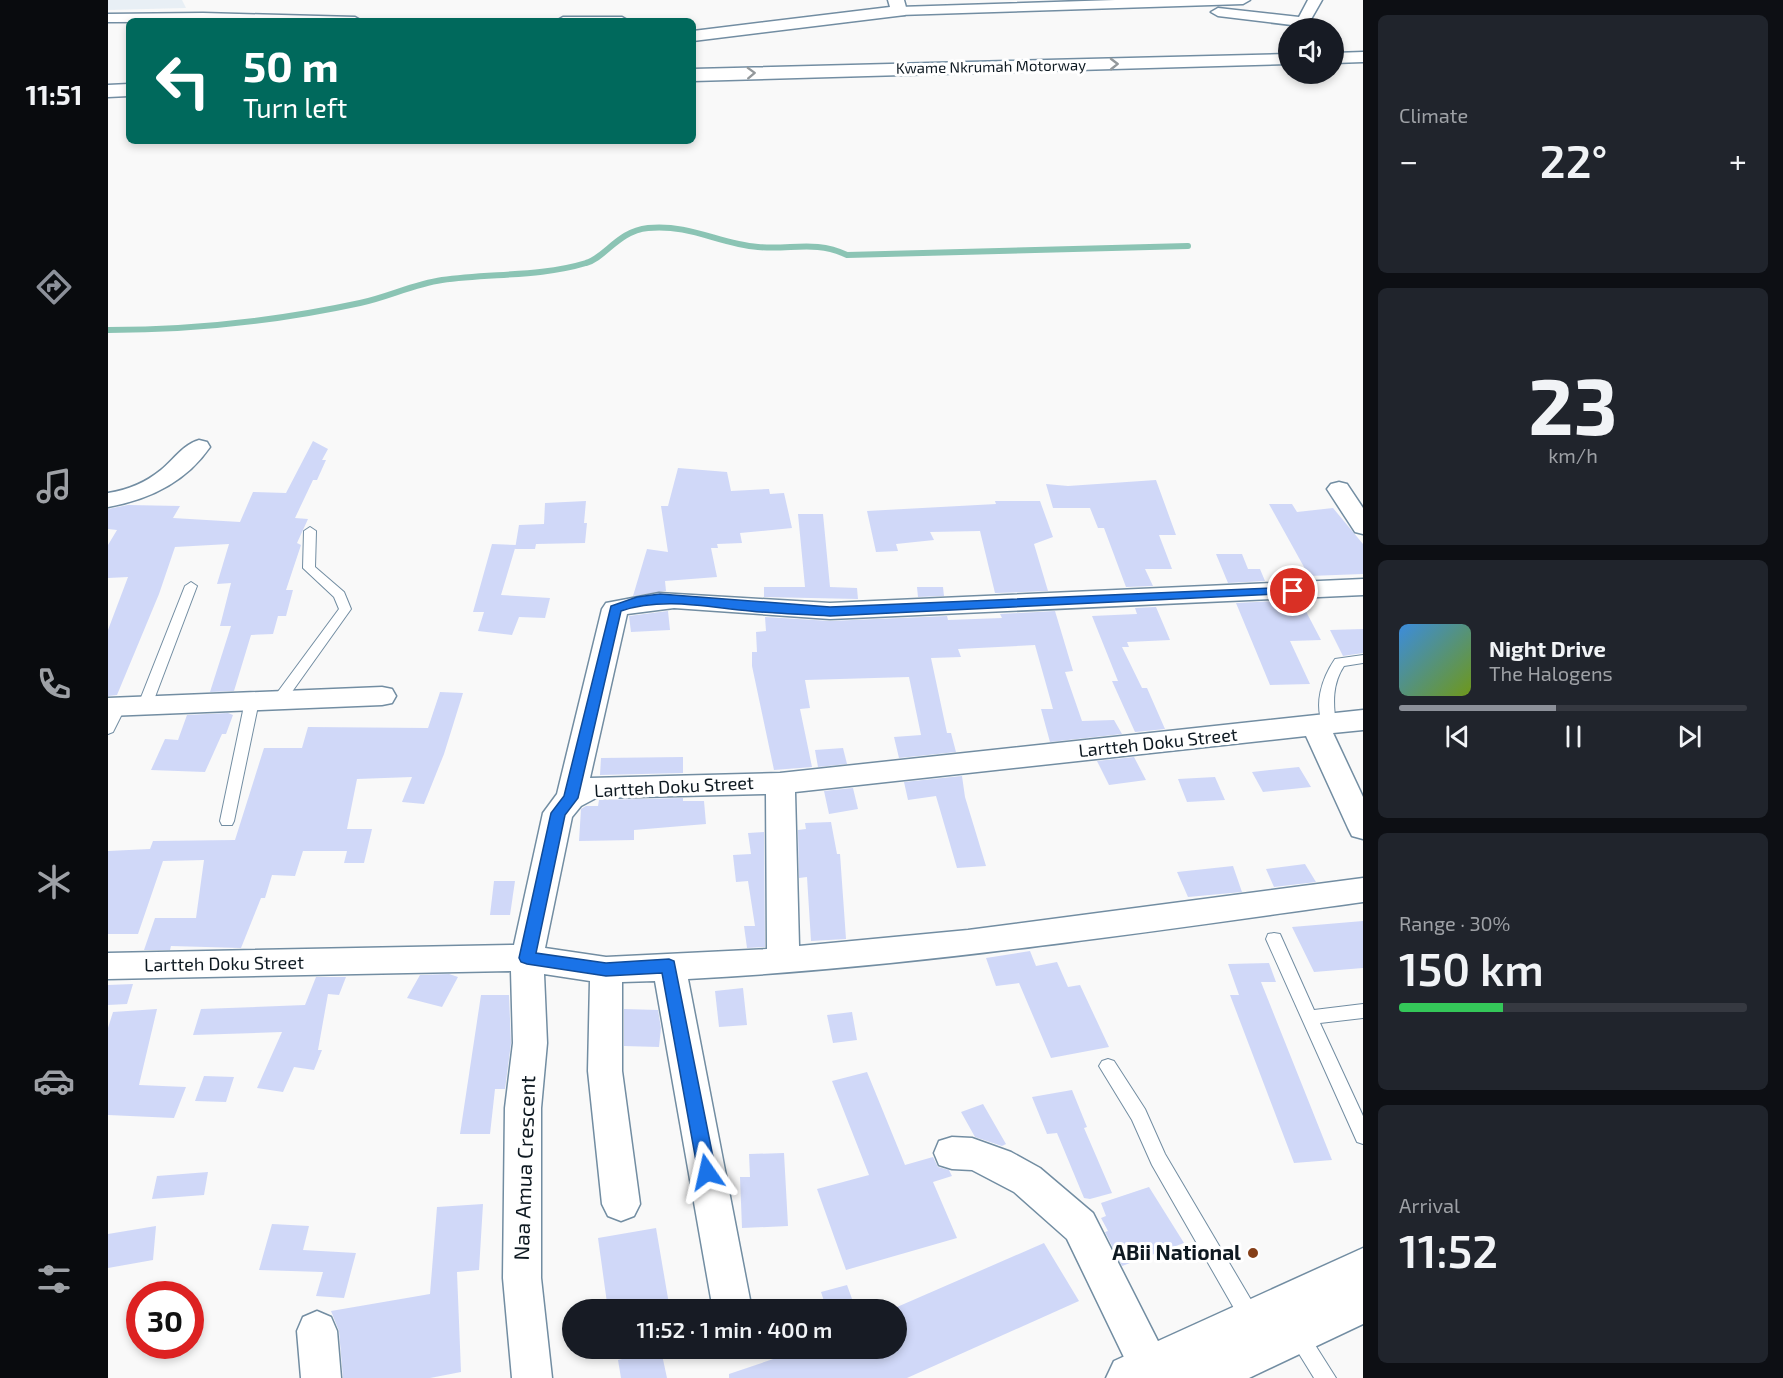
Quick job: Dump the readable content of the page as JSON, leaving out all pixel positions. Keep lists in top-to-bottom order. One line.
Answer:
{"streets":{"main road":["Kwame Nkrumah Motorway"],"street":["Lartteh Doku Street","Naa Amua Crescent"]},"crossings":[["Lartteh Doku Street","Naa Amua Crescent"]],"places":["ABii National"],"page":{"tabs":"11:51","tile":["Climate",["23","km/h"],["Range · 30%","150 km"],["Arrival","11:52"]],"turn":["50 m","Turn left"],"heat":["−","22°","+"],"song":["Night Drive","The Halogens"],"limit":"30","trip":"11:52 · 1 min · 400 m"}}
